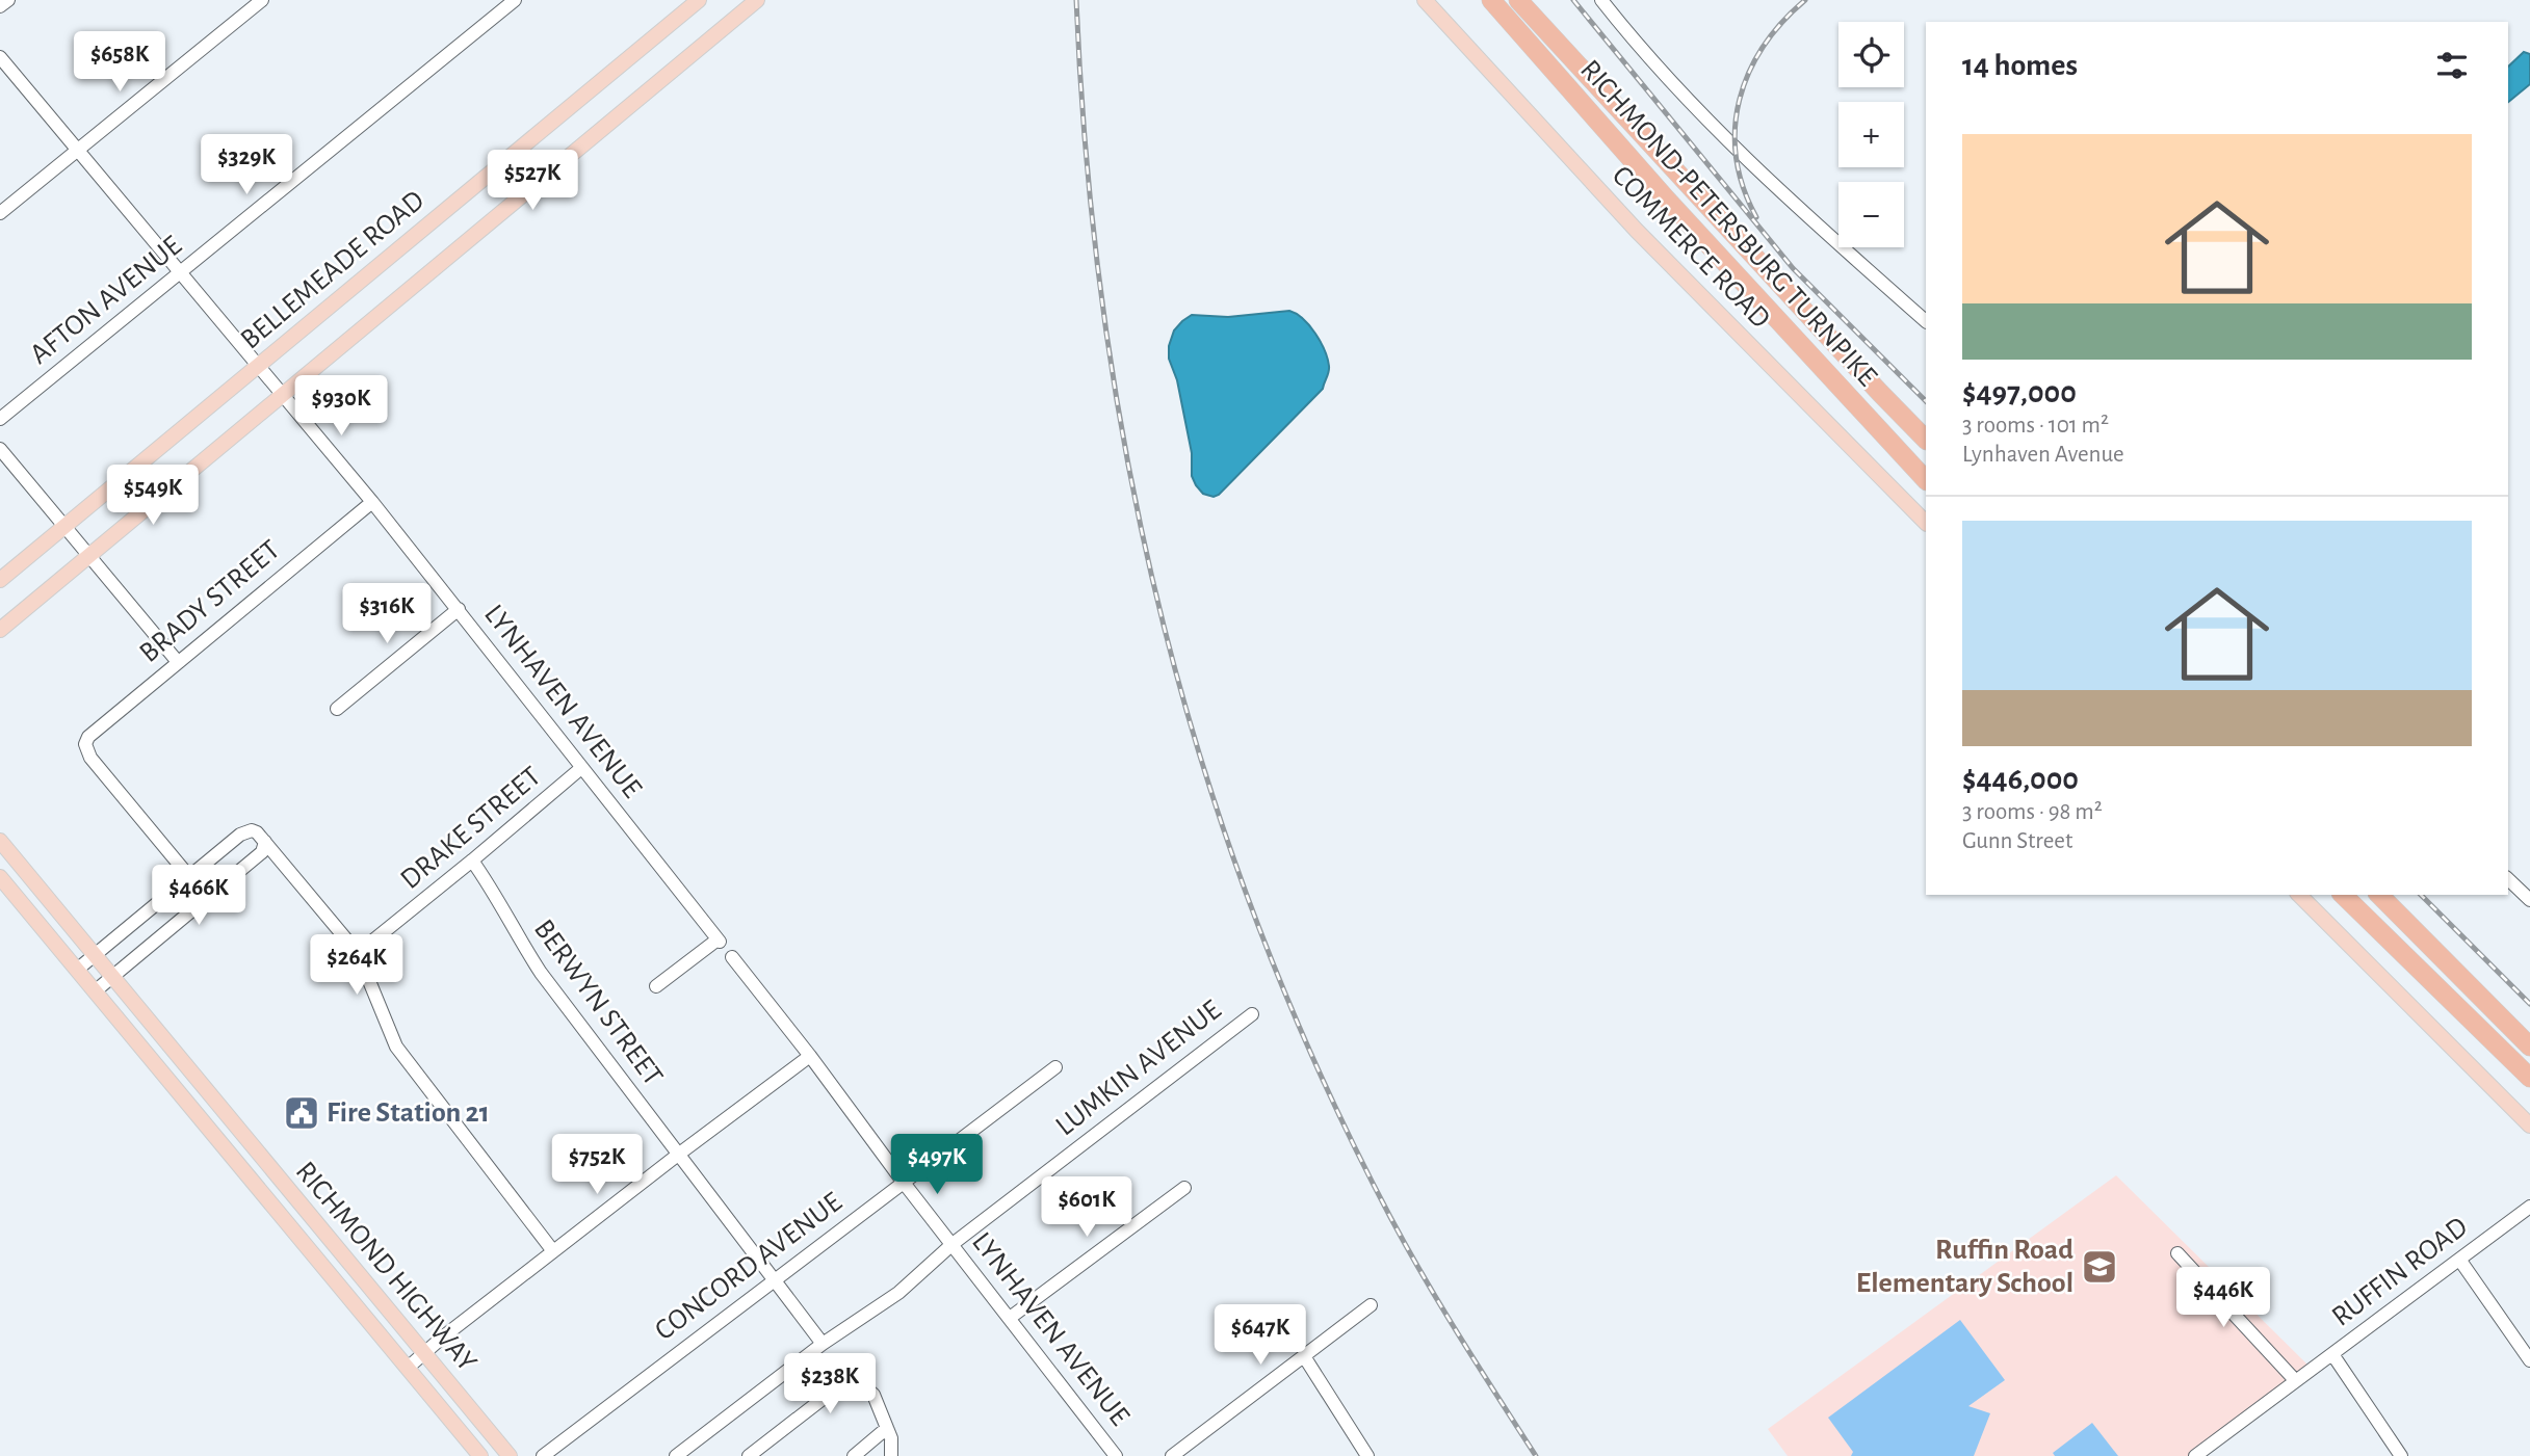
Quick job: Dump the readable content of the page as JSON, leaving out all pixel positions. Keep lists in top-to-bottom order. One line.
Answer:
{"streets":{"highway":["RICHMOND-PETERSBURG TURNPIKE"],"main road":["COMMERCE ROAD","BELLEMEADE ROAD","RICHMOND HIGHWAY"],"street":["AFTON AVENUE","BRADY STREET","LYNHAVEN AVENUE","DRAKE STREET","BERWYN STREET","LUMKIN AVENUE","CONCORD AVENUE","RUFFIN ROAD"]},"crossings":[["BELLEMEADE ROAD","LYNHAVEN AVENUE"],["AFTON AVENUE","LYNHAVEN AVENUE"],["BRADY STREET","LYNHAVEN AVENUE"],["LYNHAVEN AVENUE","DRAKE STREET"],["LYNHAVEN AVENUE","LUMKIN AVENUE"],["LYNHAVEN AVENUE","CONCORD AVENUE"],["DRAKE STREET","BERWYN STREET"],["BERWYN STREET","LUMKIN AVENUE"],["BERWYN STREET","CONCORD AVENUE"]],"places":{"public building":["Fire Station 21"],"school or university":["Ruffin Road Elementary School"]},"page":{"map_buttons":["+","−"],"heading":"14 homes","price":["$658K","$329K","$527K","$930K","$549K","$316K","$466K","$264K","$752K","$497K","$601K","$446K","$647K","$238K"],"list":[{"name":"$497,000","note":"3 rooms · 101 m² · Lynhaven Avenue"},{"name":"$446,000","note":"3 rooms · 98 m² · Gunn Street"}]}}
